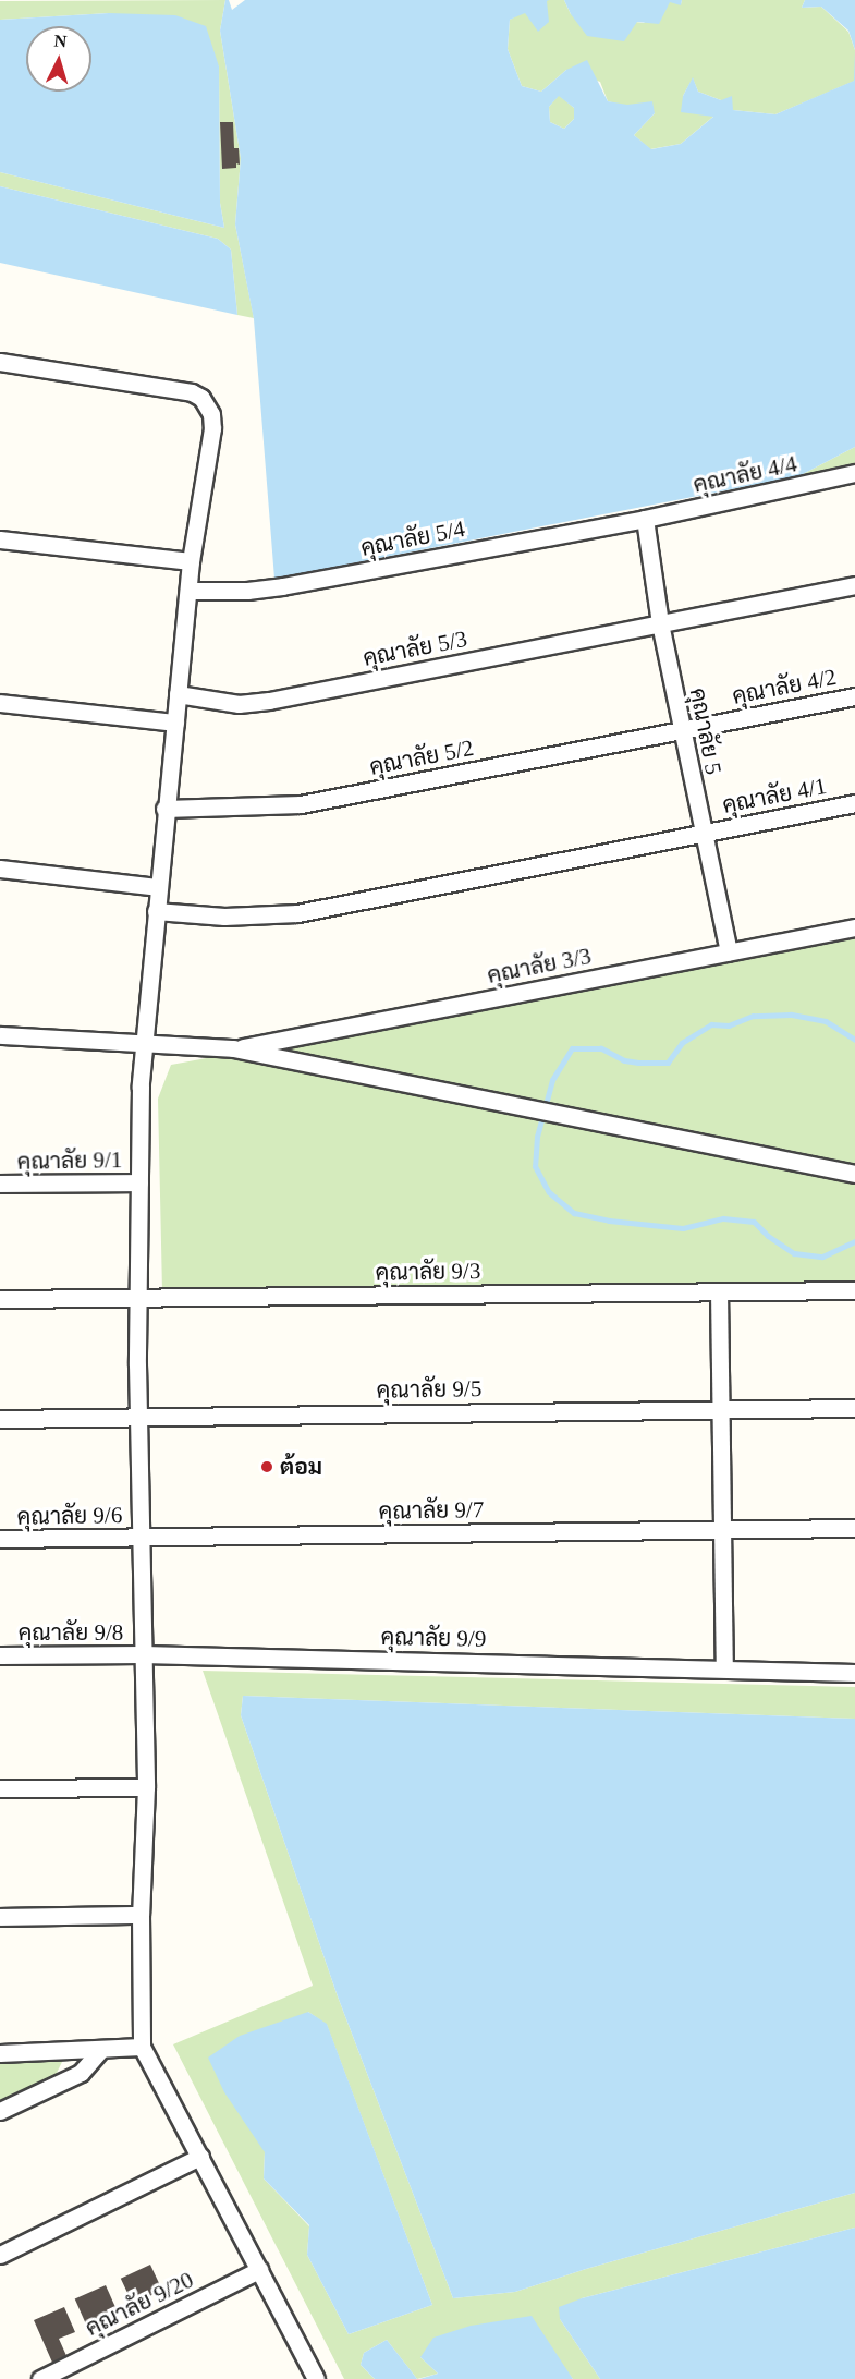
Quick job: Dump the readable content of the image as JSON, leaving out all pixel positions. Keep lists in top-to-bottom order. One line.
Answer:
{"streets":{"street":["คุณาลัย 4/4","คุณาลัย 5/4","คุณาลัย 5/3","คุณาลัย 4/2","คุณาลัย 5","คุณาลัย 5/2","คุณาลัย 4/1","คุณาลัย 3/3","คุณาลัย 9/1","คุณาลัย 9/3","คุณาลัย 9/5","คุณาลัย 9/7","คุณาลัย 9/6","คุณาลัย 9/8","คุณาลัย 9/9","คุณาลัย 9/20"]},"crossings":[["คุณาลัย 4/4","คุณาลัย 5/4"],["คุณาลัย 4/4","คุณาลัย 5"],["คุณาลัย 5/4","คุณาลัย 5"],["คุณาลัย 5/3","คุณาลัย 5"],["คุณาลัย 4/2","คุณาลัย 5"],["คุณาลัย 4/2","คุณาลัย 5/2"],["คุณาลัย 5","คุณาลัย 5/2"],["คุณาลัย 5","คุณาลัย 4/1"],["คุณาลัย 5","คุณาลัย 3/3"],["คุณาลัย 9/7","คุณาลัย 9/6"],["คุณาลัย 9/8","คุณาลัย 9/9"]],"places":["ต้อม"],"north":"top"}
